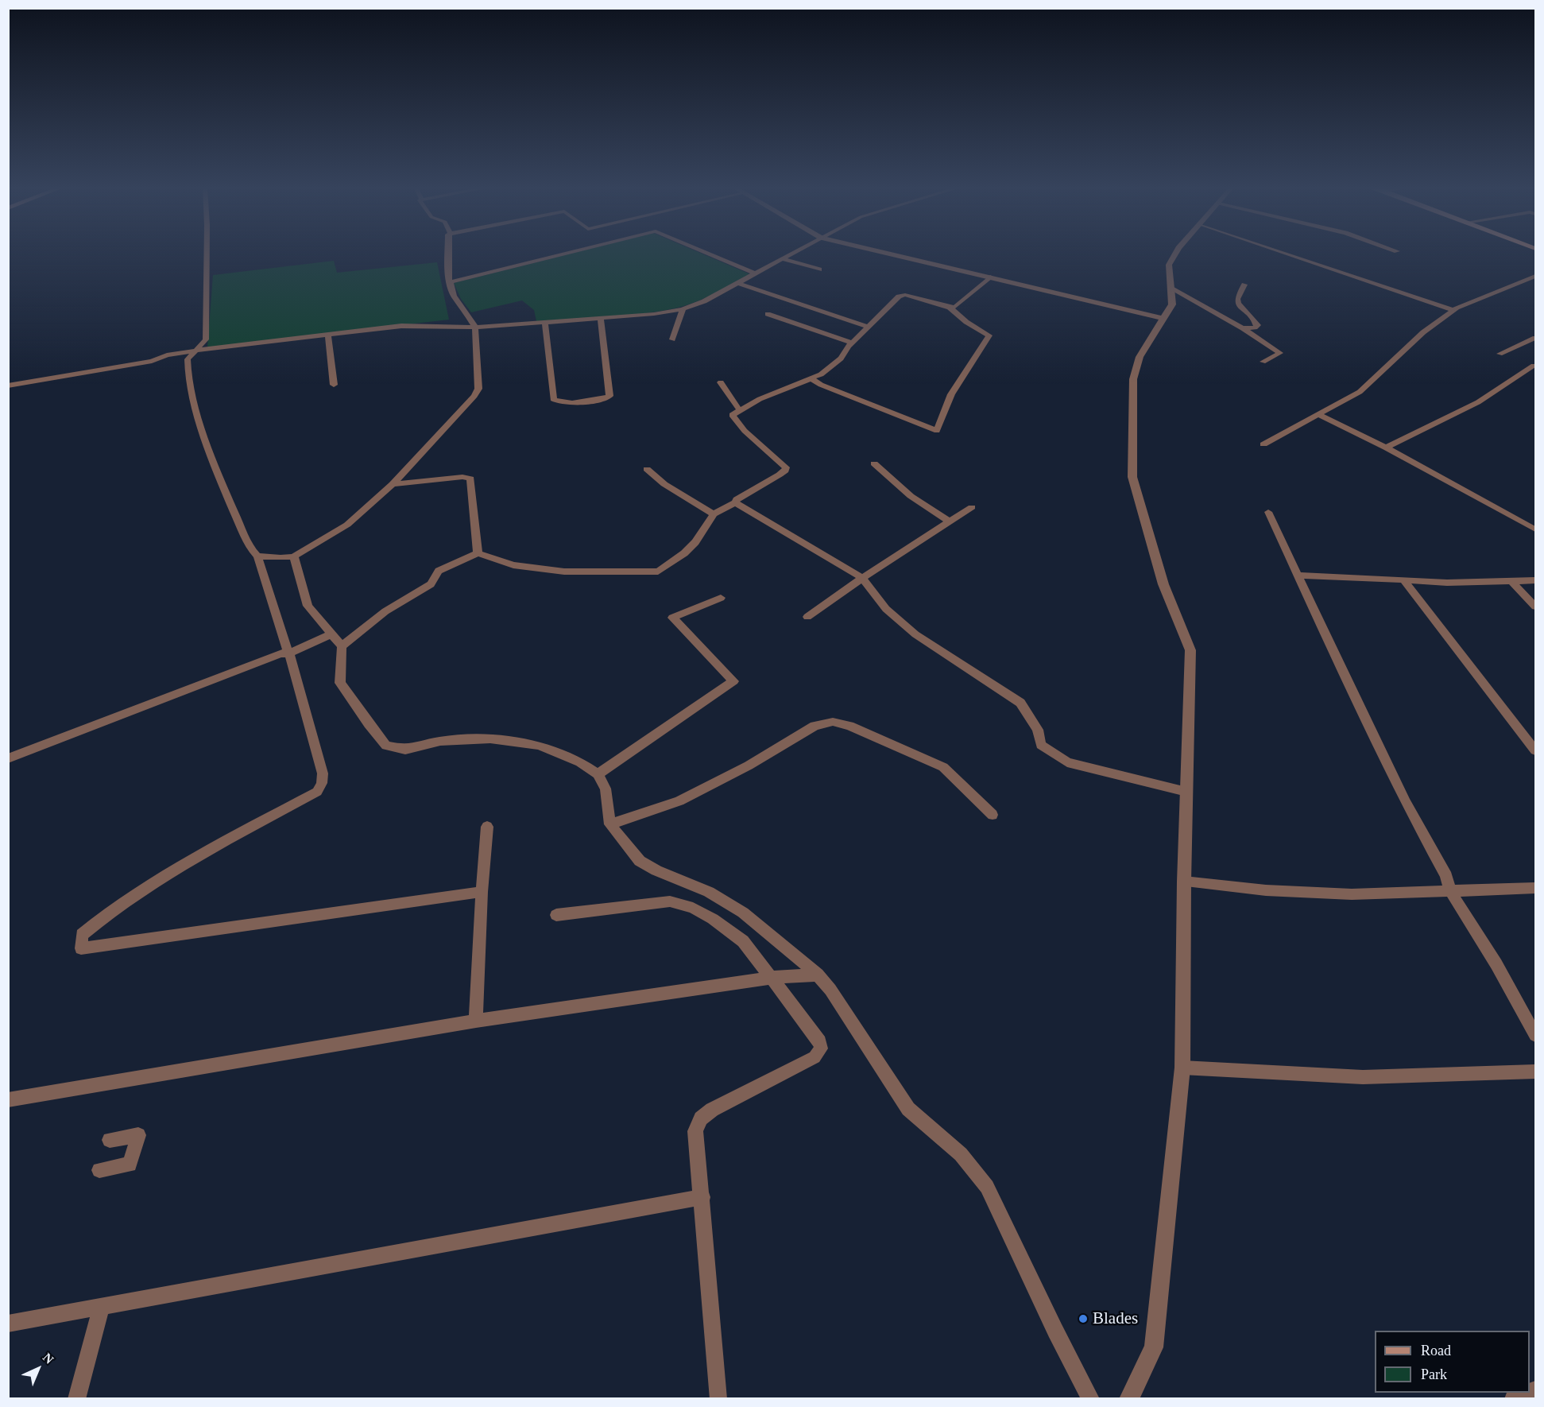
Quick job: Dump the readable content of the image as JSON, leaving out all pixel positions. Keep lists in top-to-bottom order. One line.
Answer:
{"places":["Blades"],"legend":["Road","Park"],"north":"top right"}
